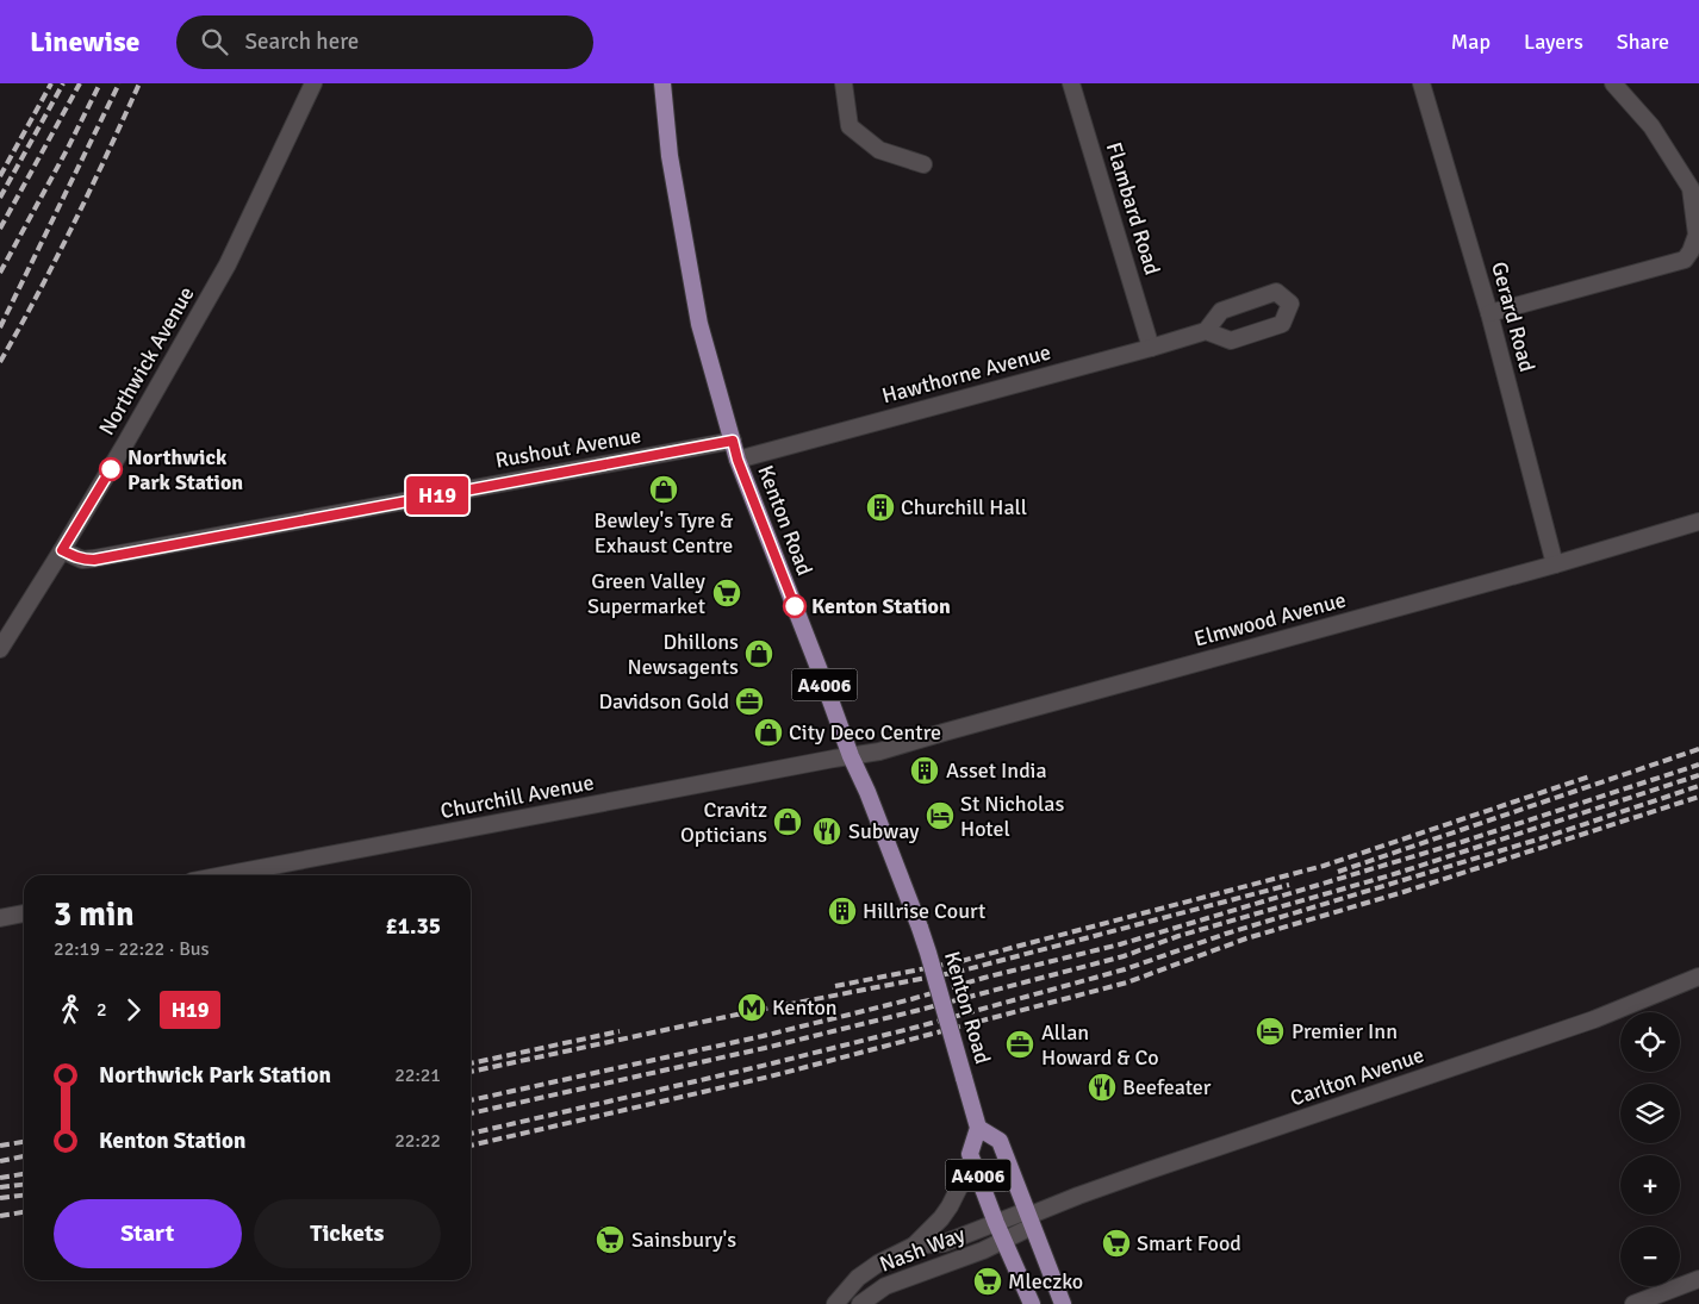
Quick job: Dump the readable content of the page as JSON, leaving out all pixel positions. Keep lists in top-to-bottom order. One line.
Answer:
{"streets":{"main road":["Kenton Road","A4006"],"street":["Flambard Road","Gerard Road","Northwick Avenue","Hawthorne Avenue","Rushout Avenue","Elmwood Avenue","Churchill Avenue","Carlton Avenue","Nash Way"]},"crossings":[["Flambard Road","Hawthorne Avenue"],["Gerard Road","Elmwood Avenue"],["Northwick Avenue","Rushout Avenue"],["Hawthorne Avenue","Kenton Road"],["Rushout Avenue","Kenton Road"],["Kenton Road","Elmwood Avenue"],["Kenton Road","A4006"],["Kenton Road","Churchill Avenue"],["Elmwood Avenue","Churchill Avenue"],["A4006","Carlton Avenue"],["A4006","Nash Way"],["Carlton Avenue","Nash Way"]],"places":{"other":["Northwick Park Station","Kenton Station"],"shop":["Bewley's Tyre & Exhaust Centre","Dhillons Newsagents","City Deco Centre","Cravitz Opticians"],"building":["Churchill Hall","Asset India","Hillrise Court"],"supermarket":["Green Valley Supermarket","Sainsbury's","Smart Food","Mleczko"],"office":["Davidson Gold","Allan Howard & Co"],"hotel":["St Nicholas Hotel","Premier Inn"],"restaurant":["Subway","Beefeater"],"metro station":["Kenton"]},"lines":["bus line H19"],"page":{"header":"Linewise","search":"Search here","nav":["Map","Layers","Share"],"on_map":"H19","heading":["3 min","22:19 – 22:22 · Bus","£1.35"],"legs":["2","H19"],"map_buttons":["+","−"],"list":[{"name":"Northwick Park Station","value":"22:21"},{"name":"Kenton Station","value":"22:22"}],"buttons":["Start","Tickets"]}}
